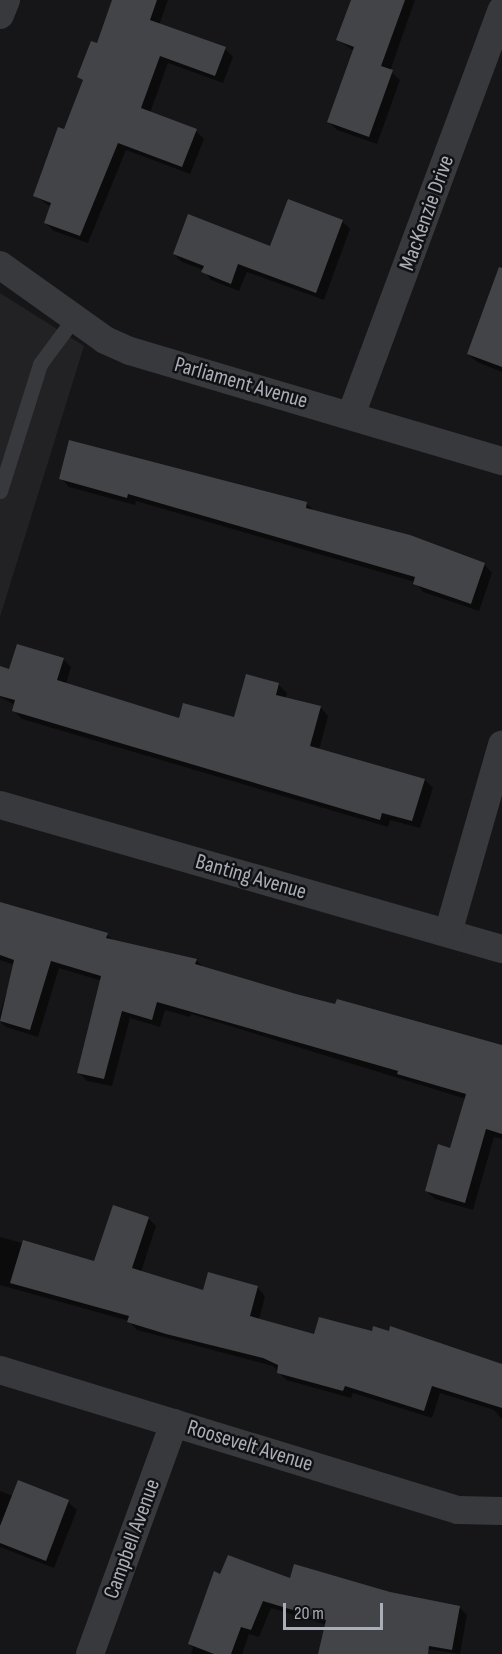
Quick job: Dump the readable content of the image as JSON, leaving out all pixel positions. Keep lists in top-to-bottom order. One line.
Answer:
{"streets":{"street":["MacKenzie Drive","Parliament Avenue","Banting Avenue","Roosevelt Avenue","Campbell Avenue"]},"crossings":[["MacKenzie Drive","Parliament Avenue"],["Roosevelt Avenue","Campbell Avenue"]],"scale_bar":"20 m"}
